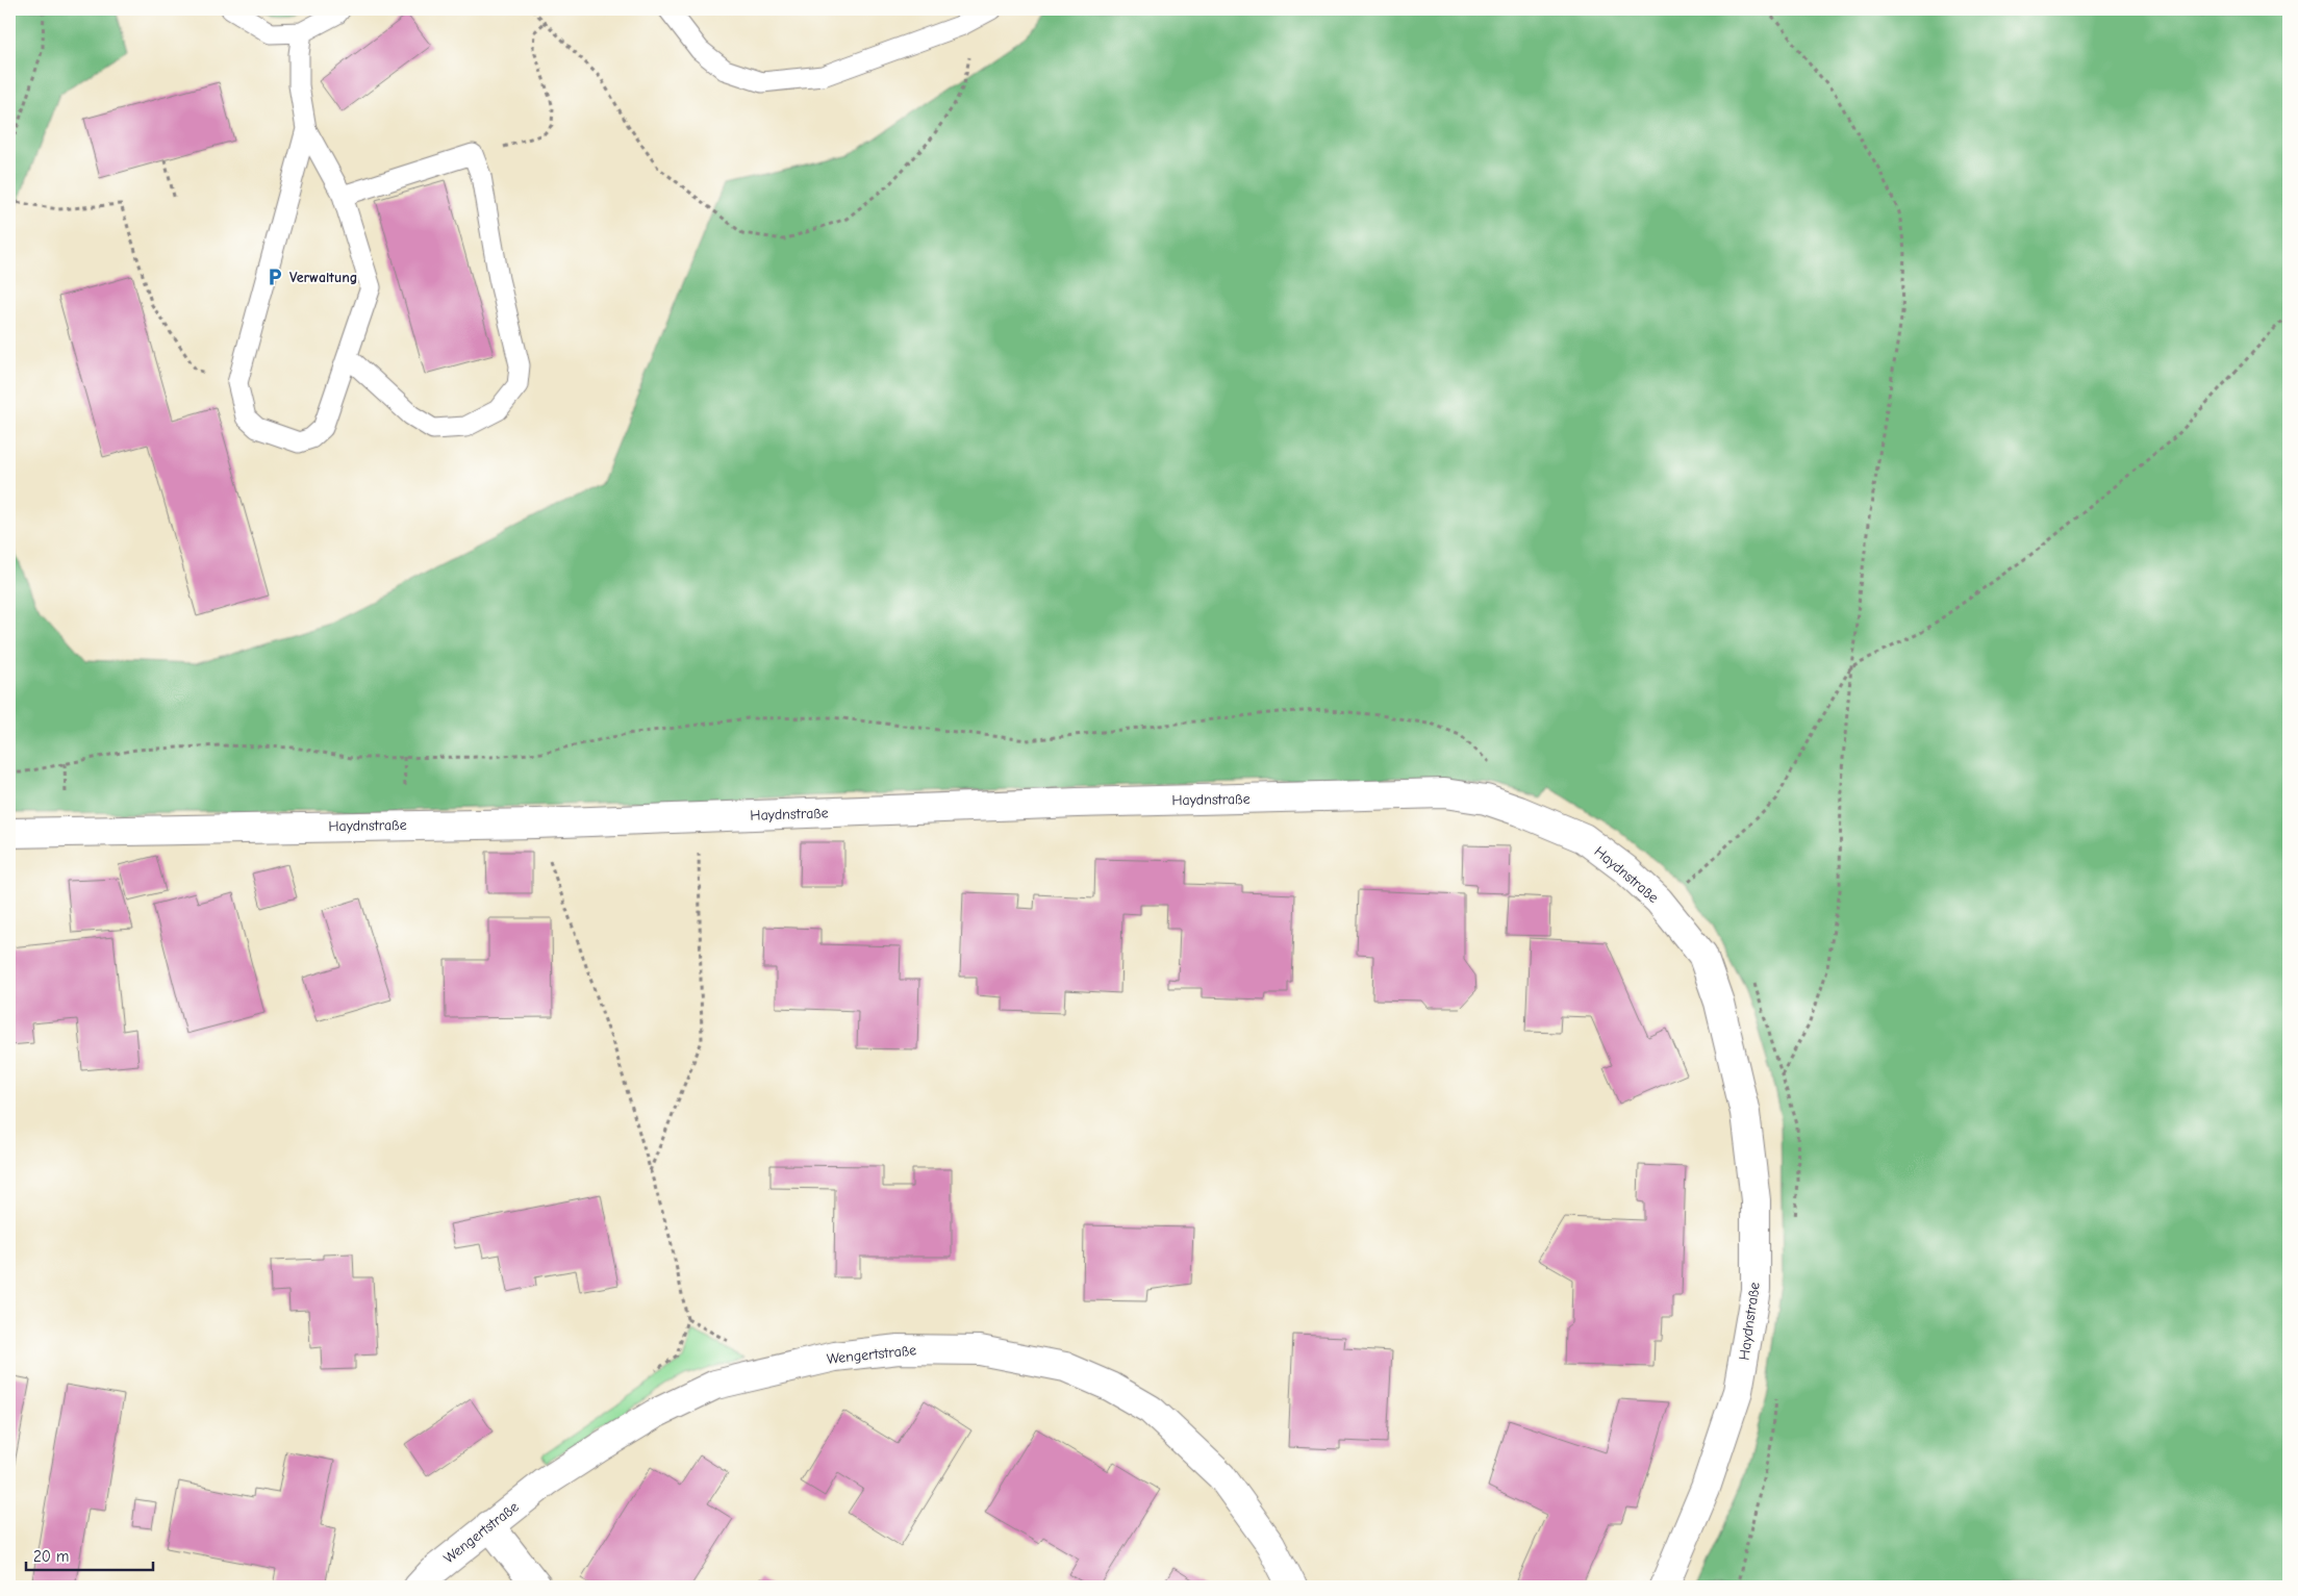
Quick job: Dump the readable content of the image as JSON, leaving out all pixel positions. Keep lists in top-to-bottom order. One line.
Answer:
{"streets":{"street":["Haydnstraße","Wengertstraße"]},"places":{"parking":["Verwaltung"]},"scale_bar":"20 m"}
